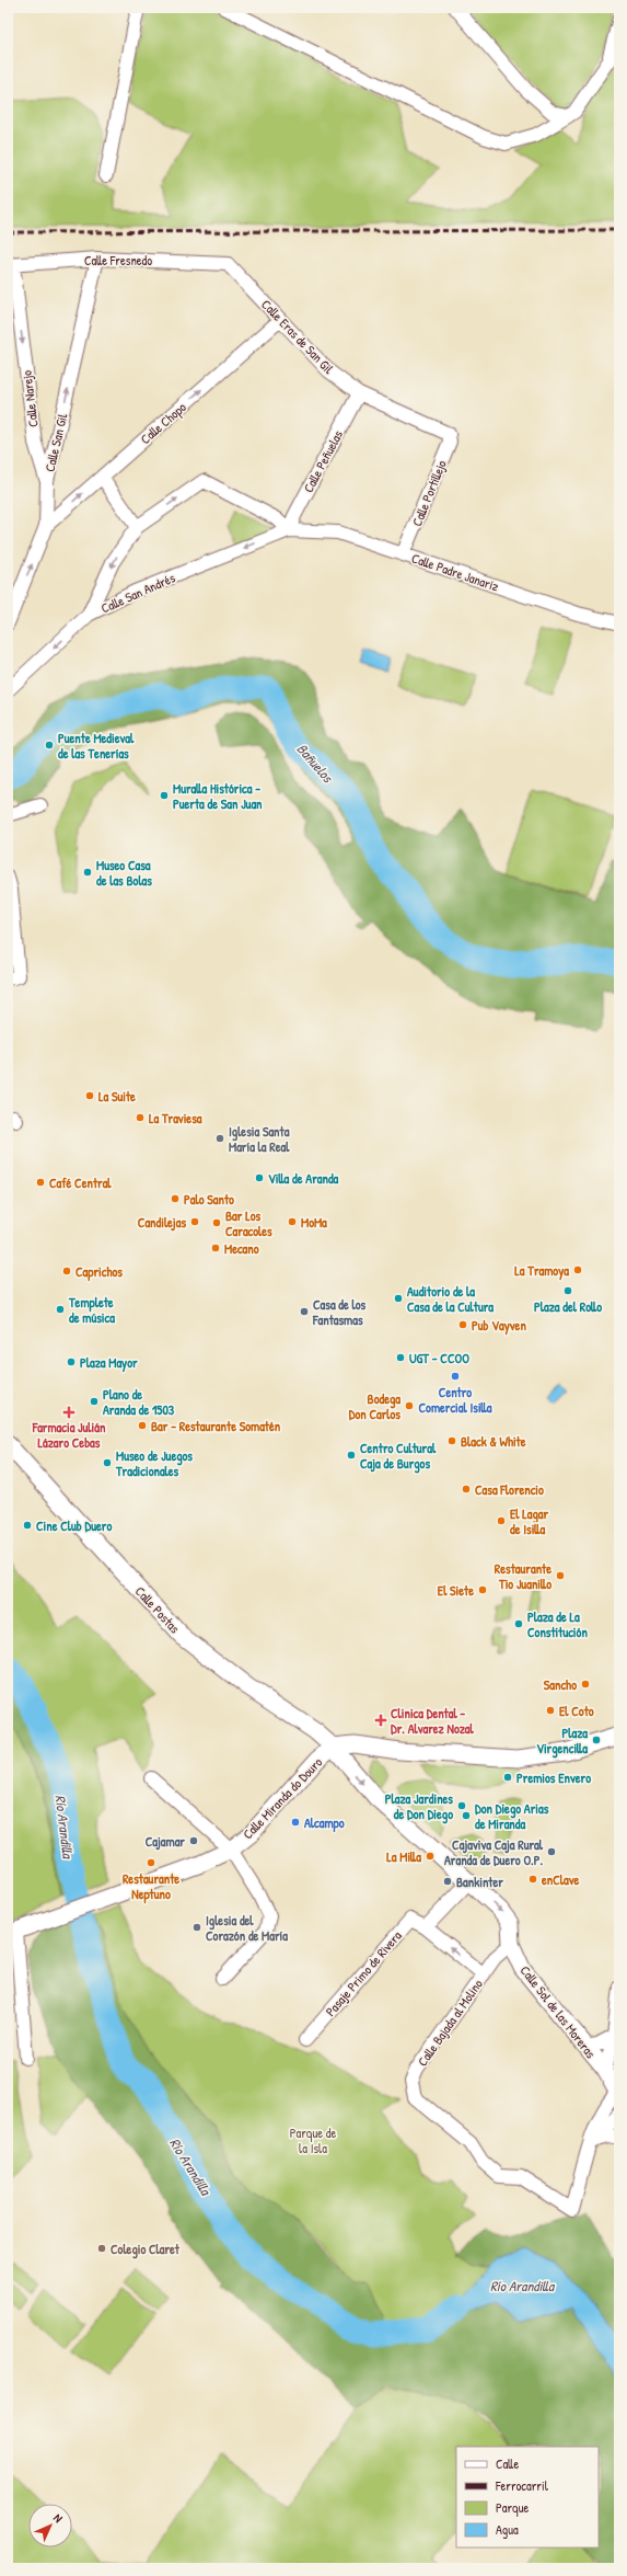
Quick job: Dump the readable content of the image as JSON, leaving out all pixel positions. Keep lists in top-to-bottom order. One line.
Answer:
{"streets":{"street":["Calle Fresnedo","Calle Eras de San Gil","Calle Narejo","Calle Chopo","Calle San Gil","Calle Peñuelas","Calle Portillejo","Calle Padre Janariz","Calle San Andrés","Calle Postas","Calle Miranda do Douro","Pasaje Primo de Rivera","Calle Sol de las Moreras","Calle Bajada al Molino"]},"crossings":[["Calle Fresnedo","Calle Eras de San Gil"],["Calle Fresnedo","Calle Narejo"],["Calle Fresnedo","Calle San Gil"],["Calle Eras de San Gil","Calle Chopo"],["Calle Eras de San Gil","Calle Peñuelas"],["Calle Eras de San Gil","Calle Portillejo"],["Calle Narejo","Calle San Gil"],["Calle Chopo","Calle San Gil"],["Calle Peñuelas","Calle Padre Janariz"],["Calle Peñuelas","Calle San Andrés"],["Calle Portillejo","Calle Padre Janariz"],["Calle Padre Janariz","Calle San Andrés"],["Calle Postas","Calle Miranda do Douro"],["Pasaje Primo de Rivera","Calle Bajada al Molino"],["Calle Sol de las Moreras","Calle Bajada al Molino"]],"one_way":["Calle Narejo","Calle Chopo","Calle San Gil","Calle San Andrés"],"water":["Bañuelos","Río Arandilla"],"parks":["Parque de la Isla"],"places":{"other":["Puente Medieval de las Tenerías","Muralla Histórica - Puerta de San Juan","Museo Casa de las Bolas","La Suite","La Traviesa","Iglesia Santa María la Real","Villa de Aranda","Café Central","Palo Santo","Candilejas","MoMa","Bar Los Caracoles","Mecano","La Tramoya","Caprichos","Plaza del Rollo","Auditorio de la Casa de la Cultura","Templete de música","Casa de los Fantasmas","Pub Vayven","UGT - CCOO","Plaza Mayor","Centro Comercial Isilla","Plano de Aranda de 1503","Bodega Don Carlos","Bar - Restaurante Somatén","Black & White","Centro Cultural Caja de Burgos","Museo de Juegos Tradicionales","Casa Florencio","El Lagar de Isilla","Cine Club Duero","Restaurante Tio Juanillo","El Siete","Plaza de La Constitución","Sancho","El Coto","Plaza Virgencilla","Premios Envero","Plaza Jardines de Don Diego","Don Diego Arias de Miranda","Alcampo","Cajamar","Cajaviva Caja Rural Aranda de Duero O.P.","La Milla","Restaurante Neptuno","enClave","Bankinter","Iglesia del Corazón de María","Colegio Claret"],"health":["Farmacia Julián Lázaro Cebas","Clinica Dental - Dr. Alvarez Nozal"]},"legend":["Calle","Ferrocarril","Parque","Agua"],"north":"top right"}
